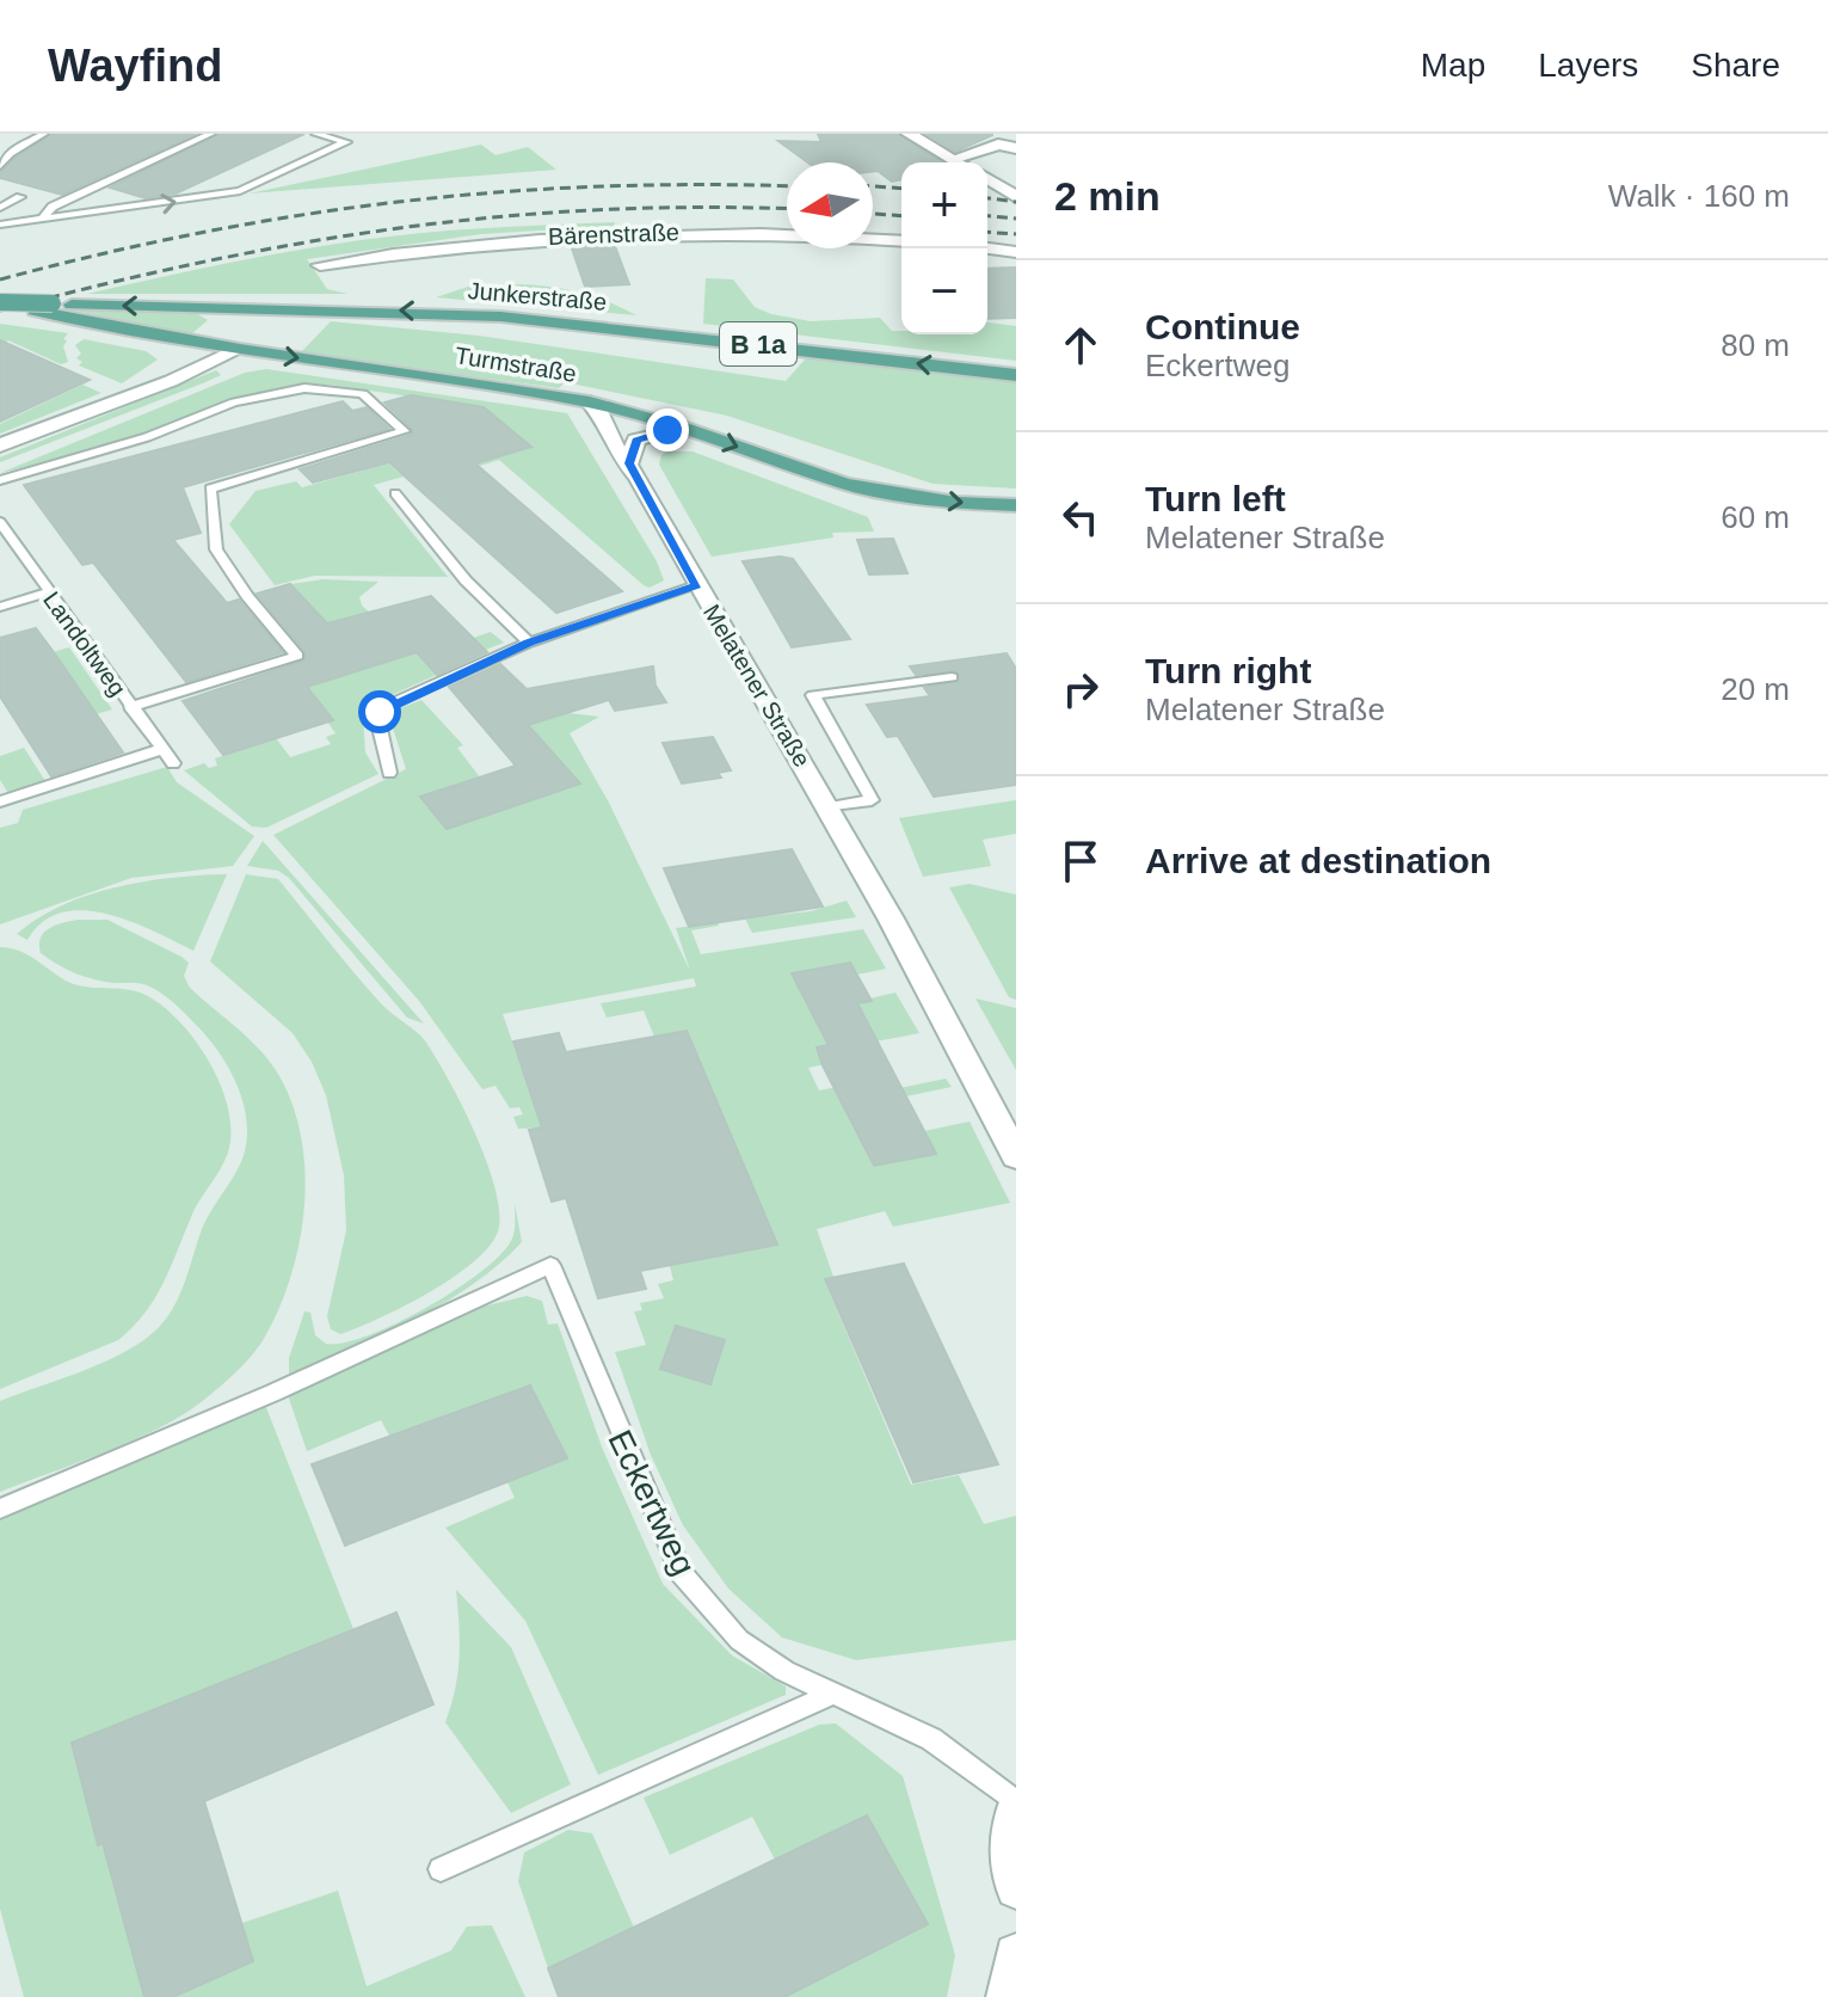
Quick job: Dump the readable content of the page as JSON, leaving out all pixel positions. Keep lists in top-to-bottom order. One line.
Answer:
{"streets":{"main road":["Junkerstraße","B 1a","Turmstraße"],"street":["Bärenstraße","Melatener Straße"],"lane":["Landoltweg","Eckertweg"]},"crossings":[["Junkerstraße","Turmstraße"],["Turmstraße","Melatener Straße"]],"one_way":["Junkerstraße","Turmstraße"],"north":"left","page":{"header":"Wayfind","nav":["Map","Layers","Share"],"heading":["2 min","Walk · 160 m"],"map_buttons":["+","−"],"list":[["Continue","Eckertweg","80 m"],["Turn left","Melatener Straße","60 m"],["Turn right","Melatener Straße","20 m"],"Arrive at destination"]}}
